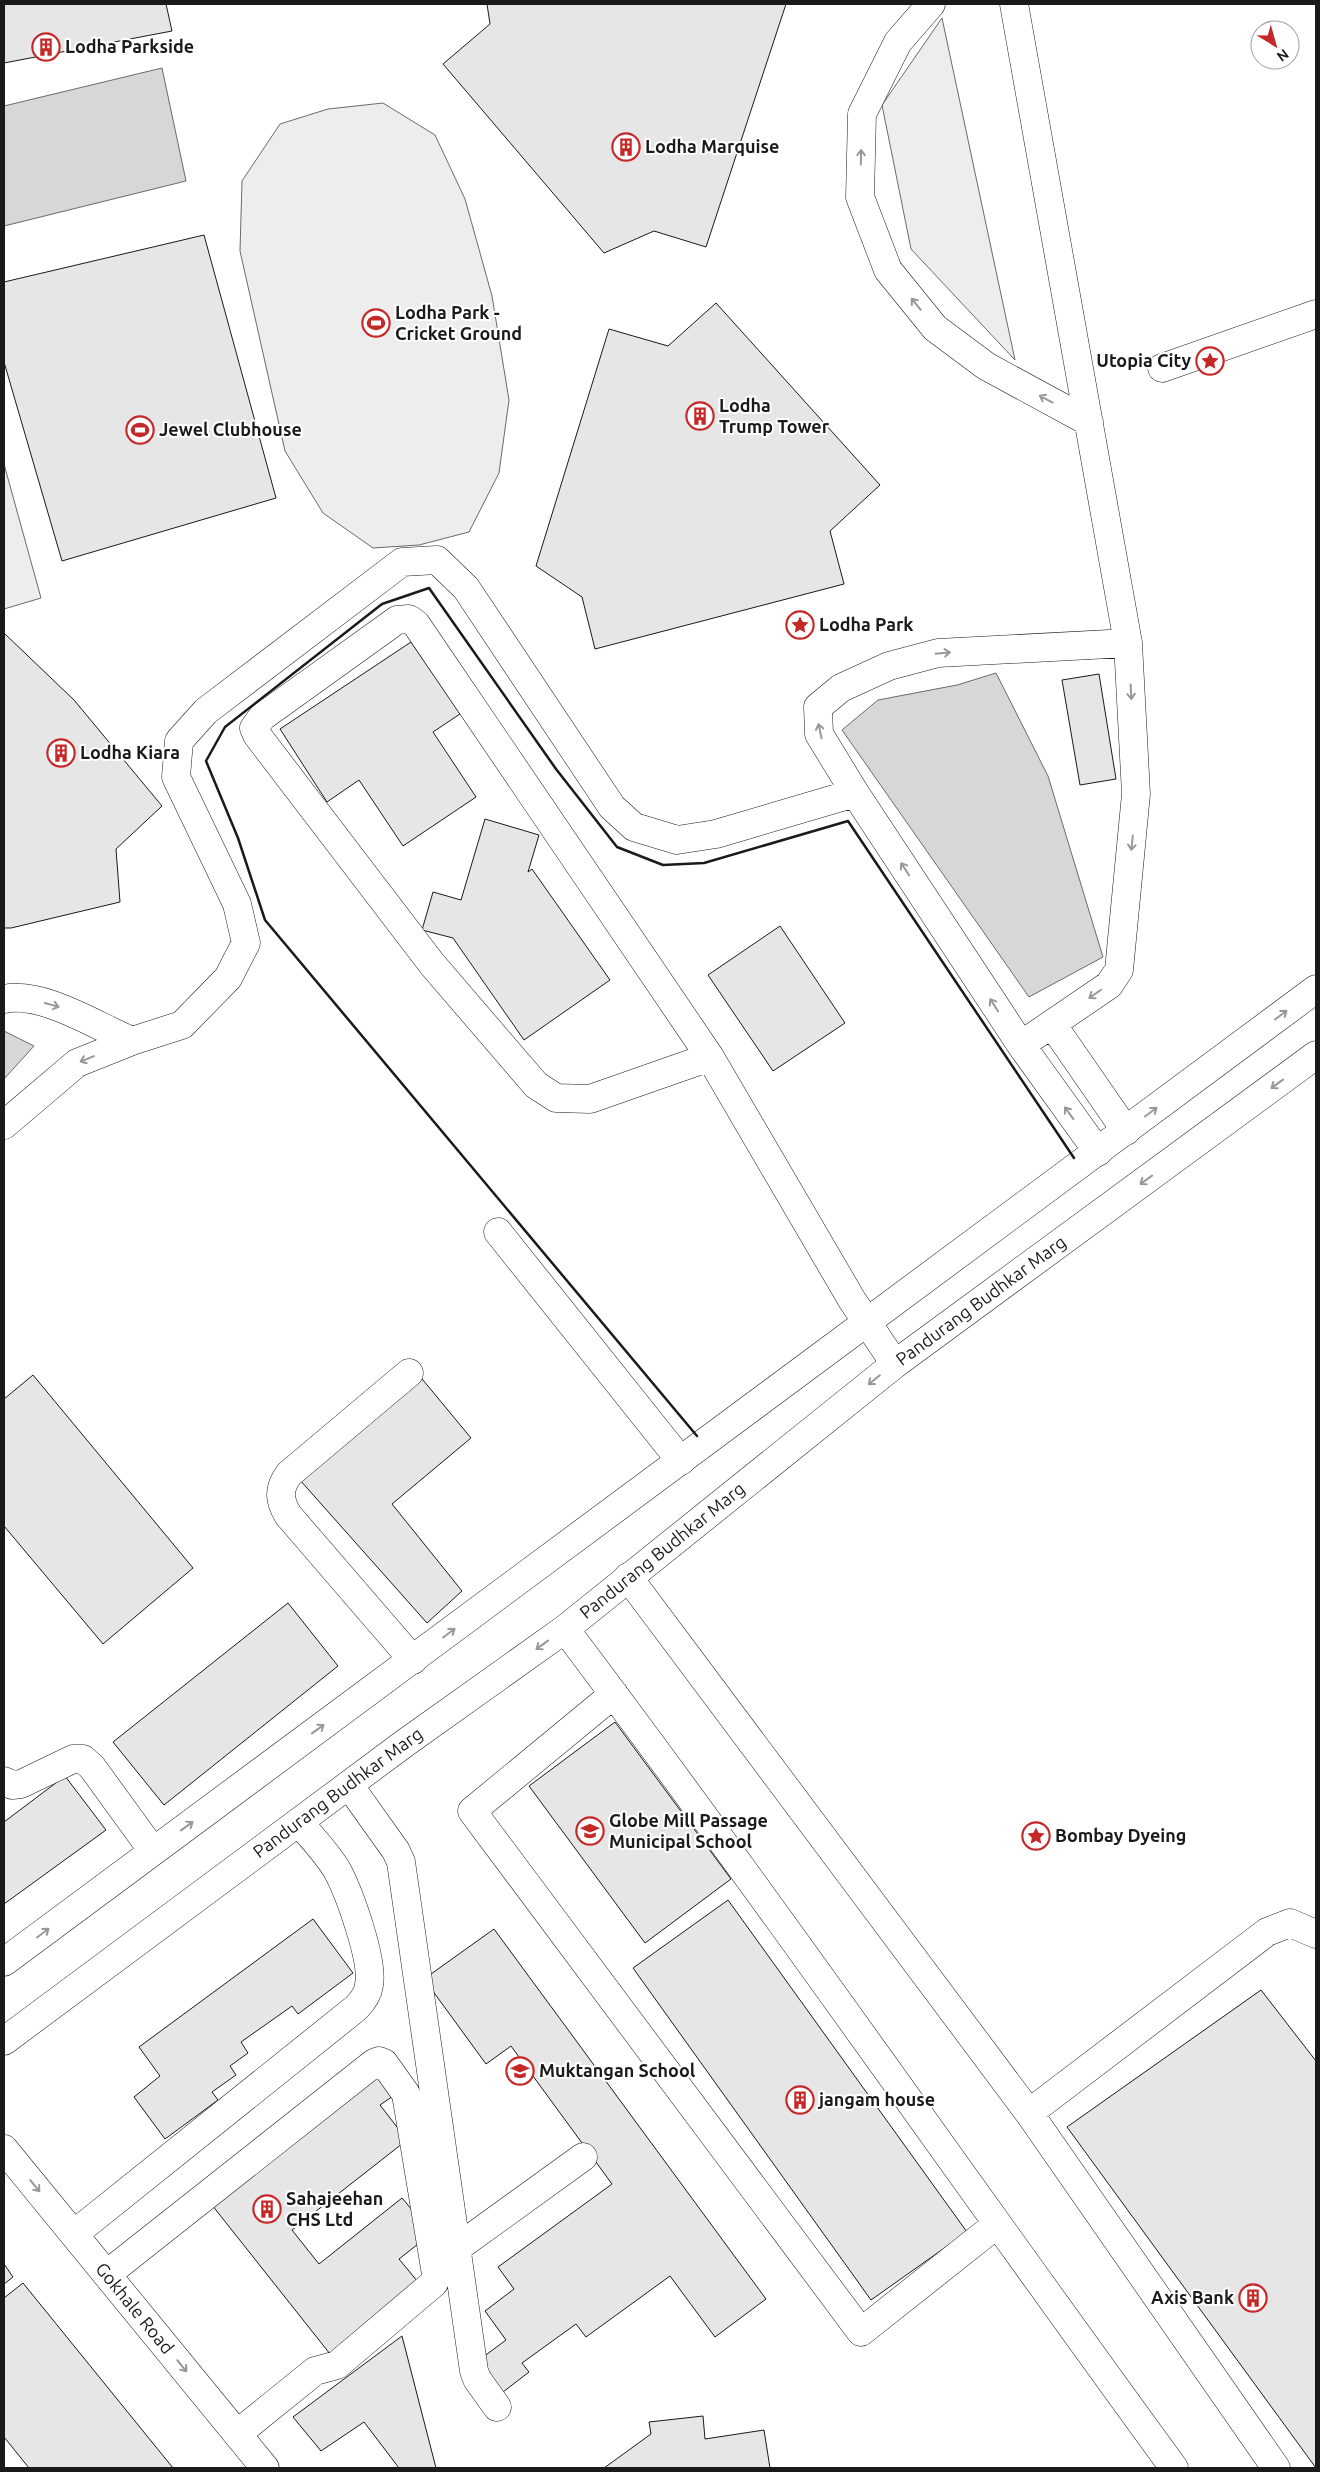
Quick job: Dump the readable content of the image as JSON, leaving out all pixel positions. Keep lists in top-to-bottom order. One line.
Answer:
{"streets":{"street":["Pandurang Budhkar Marg","Gokhale Road"]},"one_way":["Gokhale Road"],"places":{"building":["Lodha Parkside","Lodha Marquise","Lodha Trump Tower","Lodha Kiara","jangam house","Sahajeehan CHS Ltd","Axis Bank"],"sports":["Lodha Park - Cricket Ground","Jewel Clubhouse"],"place":["Utopia City","Lodha Park","Bombay Dyeing"],"school or university":["Globe Mill Passage Municipal School","Muktangan School"]},"north":"bottom right"}
